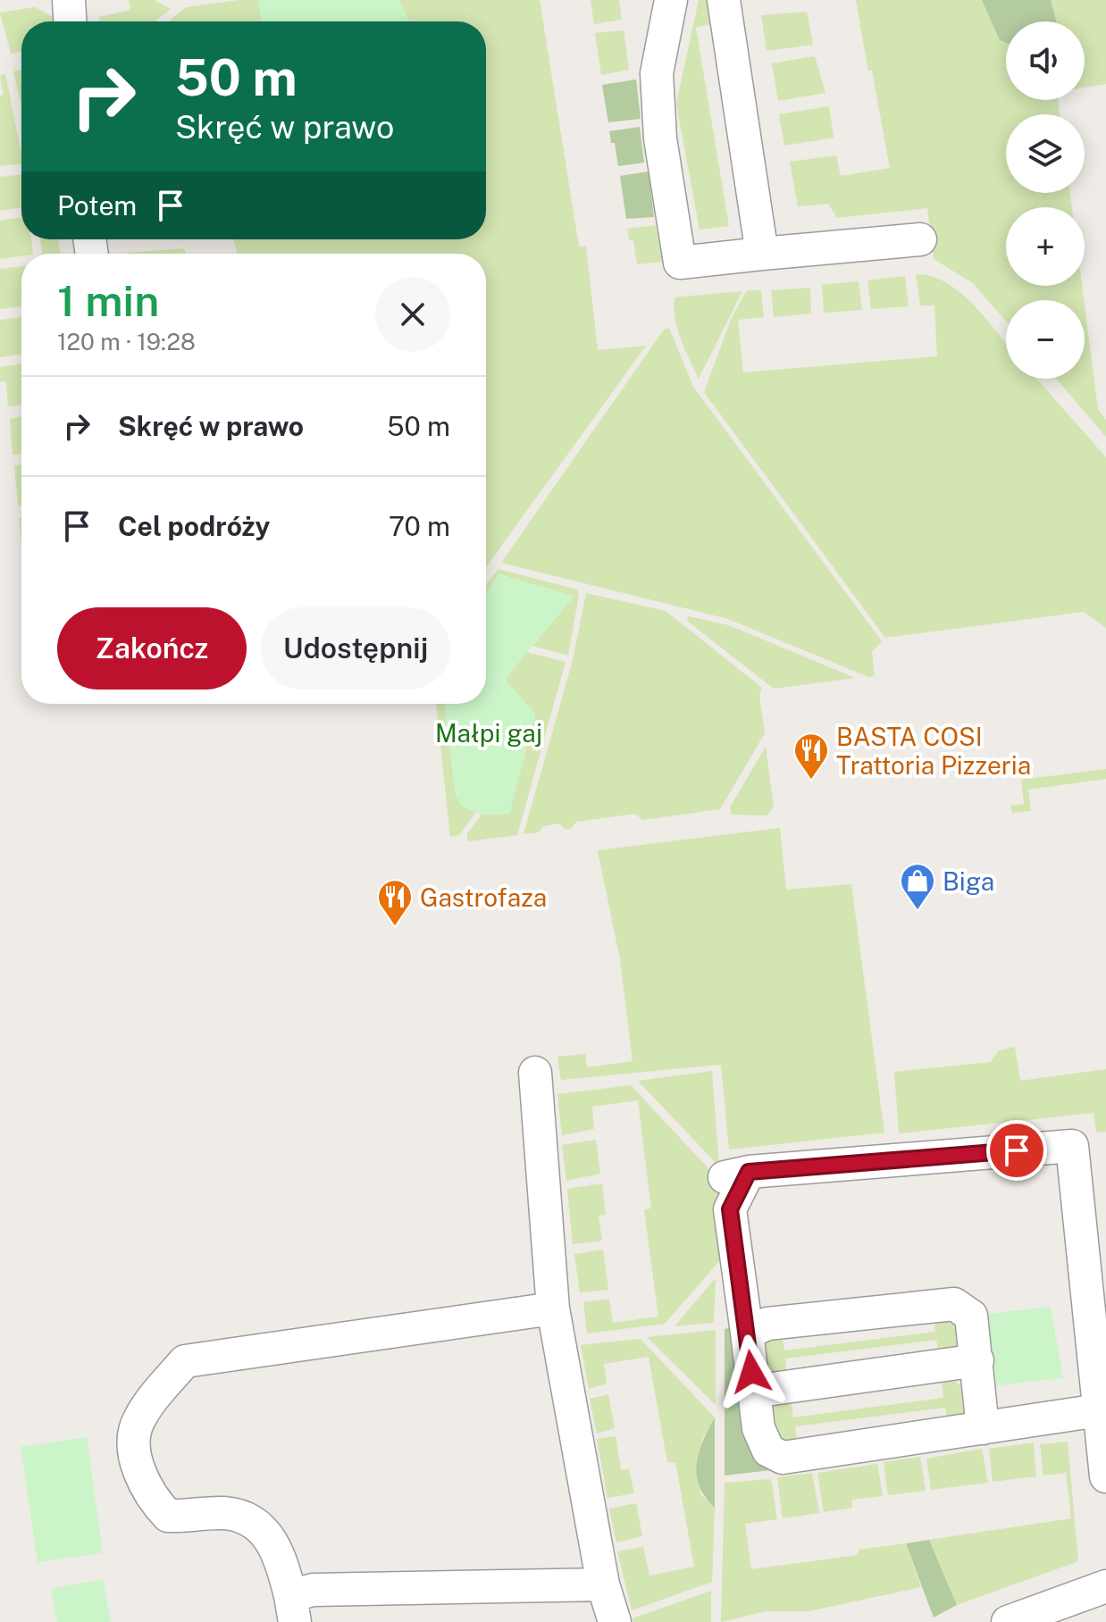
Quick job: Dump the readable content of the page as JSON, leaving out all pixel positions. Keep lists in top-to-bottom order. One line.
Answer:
{"parks":["Małpi gaj"],"places":{"restaurant":["BASTA COSI Trattoria Pizzeria","Gastrofaza"],"shop":["Biga"]},"page":{"map_buttons":["+","−"],"turn":["50 m","Skręć w prawo"],"then":"Potem","heading":["1 min","120 m · 19:28"],"list":[{"name":"Skręć w prawo","value":"50 m"},{"name":"Cel podróży","value":"70 m"}],"buttons":["Zakończ","Udostępnij"]}}
